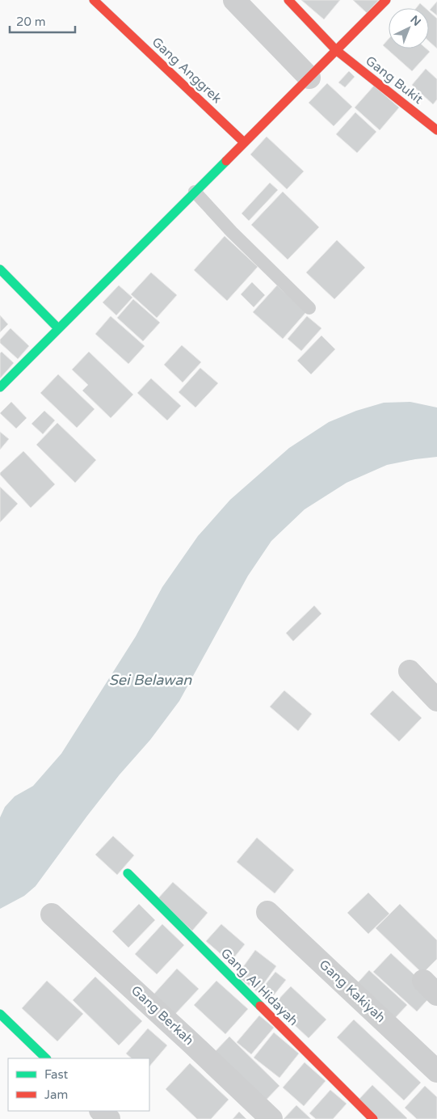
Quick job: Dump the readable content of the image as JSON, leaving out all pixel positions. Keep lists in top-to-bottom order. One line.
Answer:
{"streets":{"street":["Gang Anggrek","Gang Bukit","Gang Al Hidayah","Gang Kakiyah","Gang Berkah"]},"water":["Sei Belawan"],"legend":["Fast","Jam"],"scale_bar":"20 m","north":"top right"}
